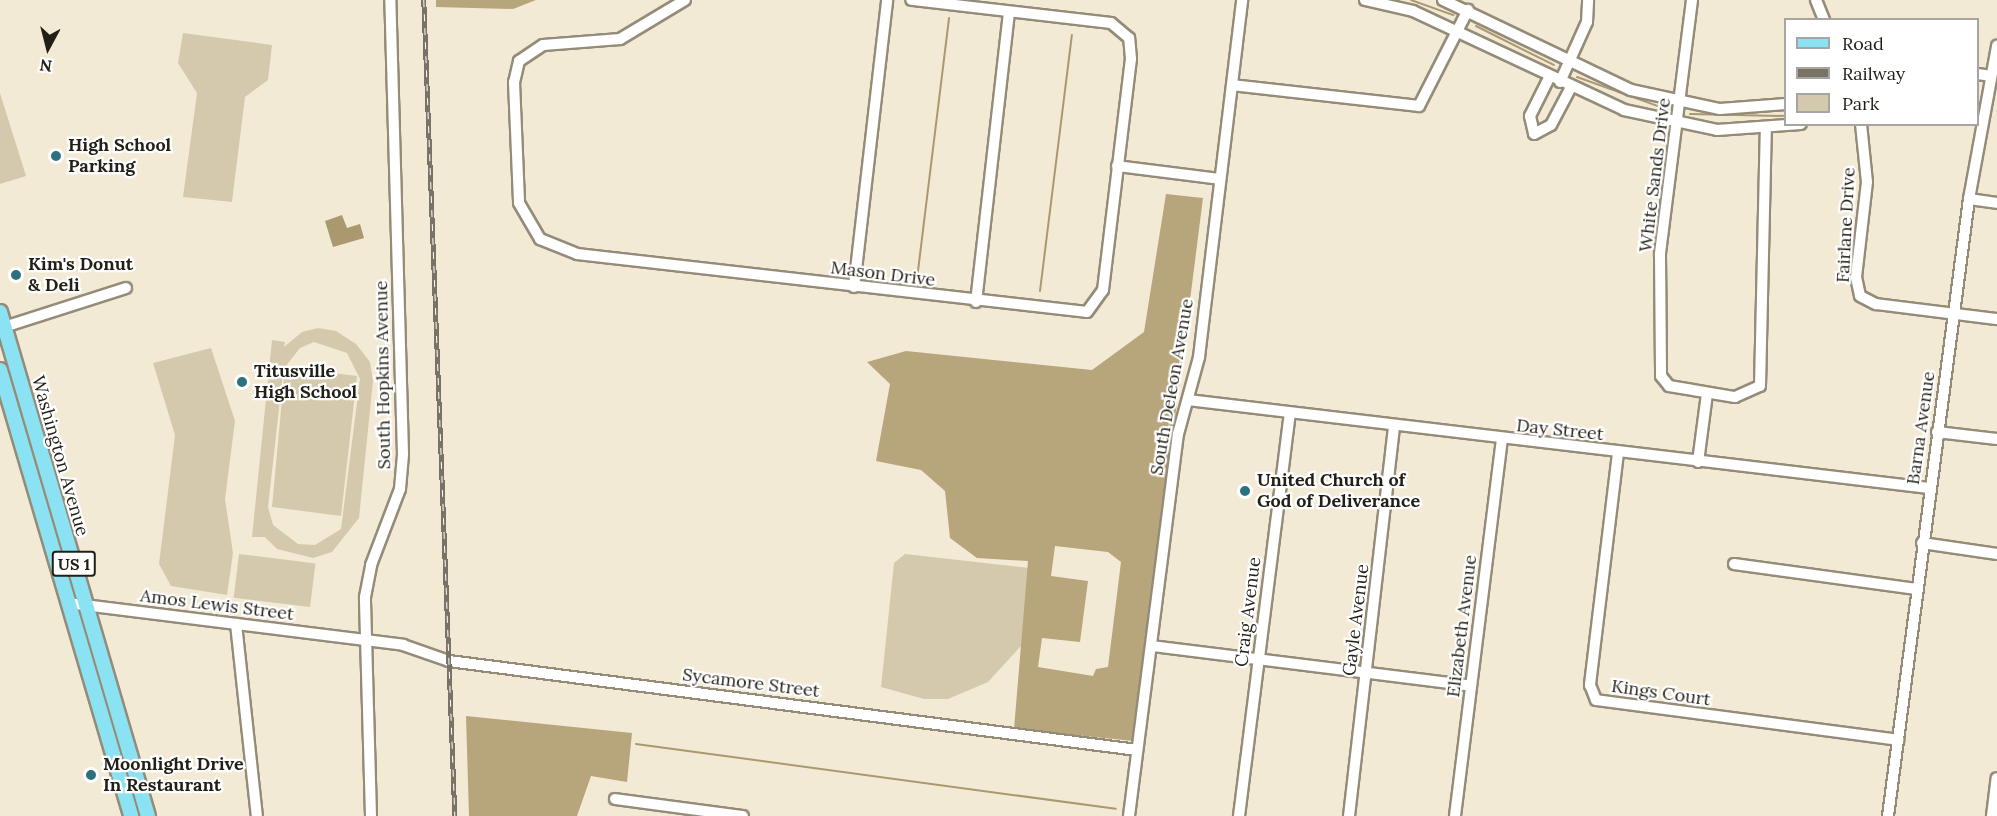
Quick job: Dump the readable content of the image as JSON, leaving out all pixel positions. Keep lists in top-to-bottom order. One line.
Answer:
{"streets":{"main road":["Washington Avenue","US 1"],"street":["White Sands Drive","Fairlane Drive","Mason Drive","South Hopkins Avenue","South Deleon Avenue","Barna Avenue","Day Street","Amos Lewis Street","Craig Avenue","Gayle Avenue","Elizabeth Avenue","Sycamore Street","Kings Court"]},"crossings":[["Fairlane Drive","Barna Avenue"],["South Hopkins Avenue","Amos Lewis Street"],["South Hopkins Avenue","Sycamore Street"],["South Deleon Avenue","Day Street"],["South Deleon Avenue","Sycamore Street"],["Barna Avenue","Day Street"],["Barna Avenue","Kings Court"],["Day Street","Craig Avenue"],["Day Street","Gayle Avenue"],["Day Street","Elizabeth Avenue"],["Day Street","Kings Court"],["Washington Avenue","Amos Lewis Street"],["Amos Lewis Street","Sycamore Street"]],"places":["High School Parking","Kim's Donut & Deli","Titusville High School","United Church of God of Deliverance","Moonlight Drive In Restaurant"],"legend":["Road","Railway","Park"],"north":"bottom"}
